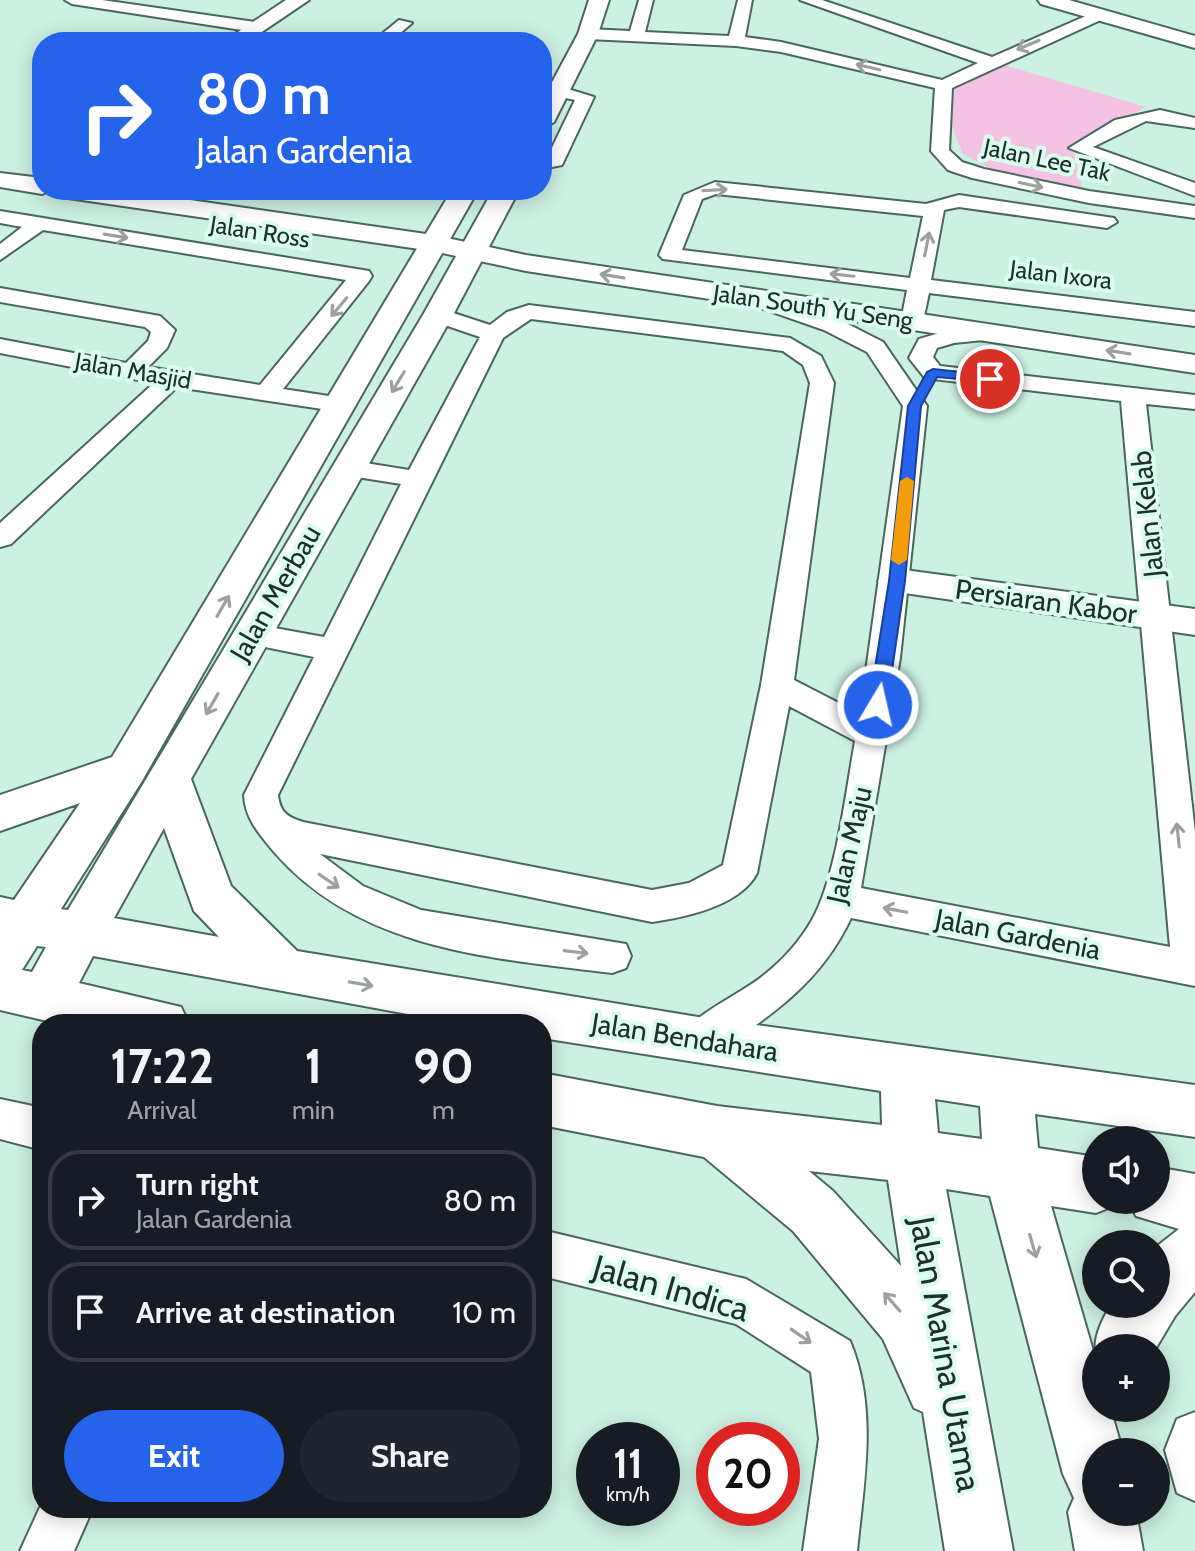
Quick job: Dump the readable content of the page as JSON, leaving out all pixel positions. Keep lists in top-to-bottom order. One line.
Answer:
{"streets":{"street":["Jalan South Yu Seng","Jalan Merbau","Persiaran Kabor","Jalan Bendahara","Jalan Marina Utama"],"lane":["Jalan Lee Tak","Jalan Ross","Jalan Ixora","Jalan Masjid","Jalan Kelab","Jalan Maju","Jalan Gardenia","Jalan Indica"]},"crossings":[["Jalan Ross","Jalan Masjid"],["Jalan South Yu Seng","Jalan Merbau"],["Jalan Masjid","Jalan Merbau"],["Jalan Kelab","Persiaran Kabor"],["Jalan Kelab","Jalan Gardenia"],["Jalan Merbau","Jalan Bendahara"],["Persiaran Kabor","Jalan Maju"],["Jalan Maju","Jalan Gardenia"],["Jalan Maju","Jalan Bendahara"],["Jalan Bendahara","Jalan Marina Utama"]],"one_way":["Jalan Gardenia","Jalan Indica"],"page":{"turn":["80 m","Jalan Gardenia"],"eta":["17:22","Arrival","1","min","90","m"],"map_buttons":["+","−"],"list":[{"name":"Turn right","note":"Jalan Gardenia","value":"80 m"},{"name":"Arrive at destination","value":"10 m"}],"buttons":["Exit","Share"],"speed":"11 km/h","limit":"20"}}
